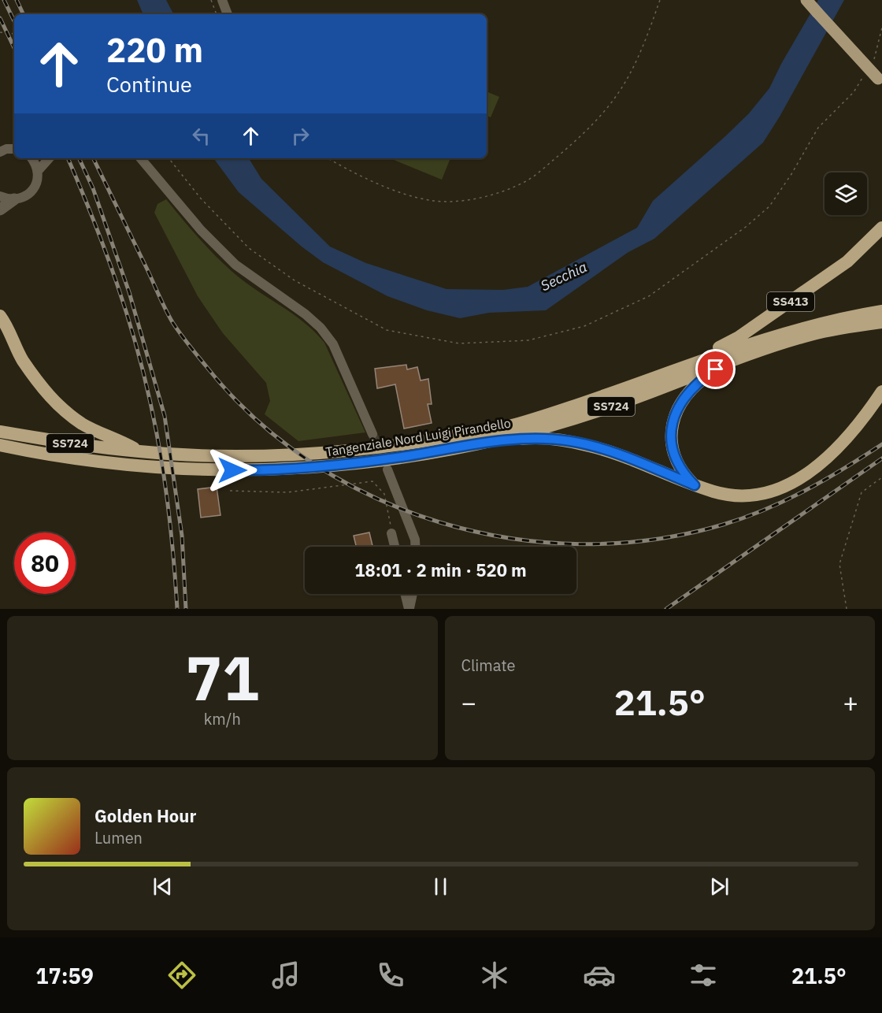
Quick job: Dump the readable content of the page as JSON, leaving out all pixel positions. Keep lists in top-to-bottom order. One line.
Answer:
{"streets":{"highway":["SS413","SS724","Tangenziale Nord Luigi Pirandello"]},"crossings":[["SS413","Tangenziale Nord Luigi Pirandello"]],"water":["Secchia"],"page":{"turn":["220 m","Continue"],"limit":"80","trip":"18:01 · 2 min · 520 m","tile":[["71","km/h"],"Climate"],"heat":["−","21.5°","+"],"song":["Golden Hour","Lumen"],"tabs":["17:59","21.5°"]}}
